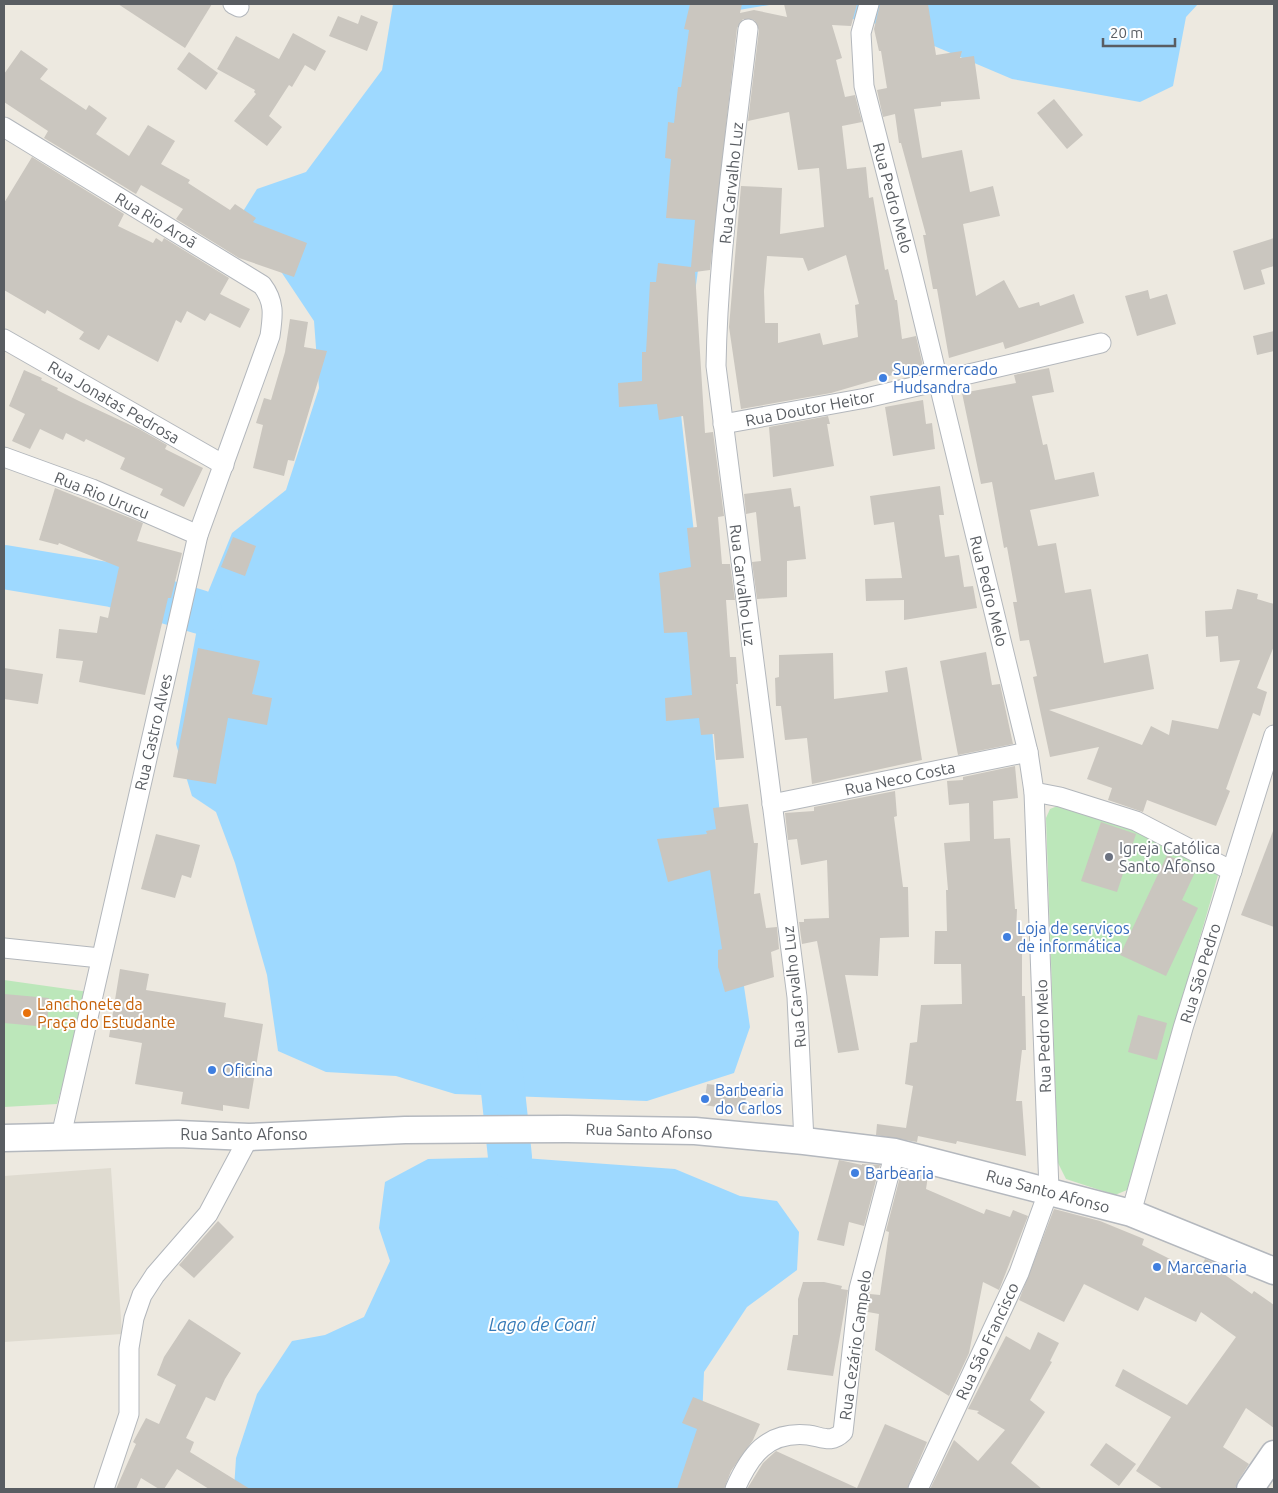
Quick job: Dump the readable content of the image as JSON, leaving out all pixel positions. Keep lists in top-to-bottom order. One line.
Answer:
{"streets":{"main road":["Rua Santo Afonso"],"street":["Rua Carvalho Luz","Rua Pedro Melo","Rua Rio Aroã","Rua Jonatas Pedrosa","Rua Doutor Heitor","Rua Rio Urucu","Rua Castro Alves","Rua Neco Costa","Rua São Pedro","Rua São Francisco","Rua Cezário Campelo"]},"crossings":[["Rua Carvalho Luz","Rua Doutor Heitor"],["Rua Carvalho Luz","Rua Neco Costa"],["Rua Carvalho Luz","Rua Santo Afonso"],["Rua Pedro Melo","Rua Doutor Heitor"],["Rua Pedro Melo","Rua Neco Costa"],["Rua Pedro Melo","Rua Santo Afonso"],["Rua Pedro Melo","Rua São Francisco"],["Rua Rio Aroã","Rua Castro Alves"],["Rua Jonatas Pedrosa","Rua Castro Alves"],["Rua Rio Urucu","Rua Castro Alves"],["Rua Castro Alves","Rua Santo Afonso"],["Rua São Pedro","Rua Santo Afonso"],["Rua Santo Afonso","Rua São Francisco"],["Rua Santo Afonso","Rua Cezário Campelo"]],"water":["Lago de Coari"],"places":["Supermercado Hudsandra","Igreja Católica Santo Afonso","Loja de serviços de informática","Lanchonete da Praça do Estudante","Oficina","Barbearia do Carlos","Barbearia","Marcenaria"],"scale_bar":"20 m"}
